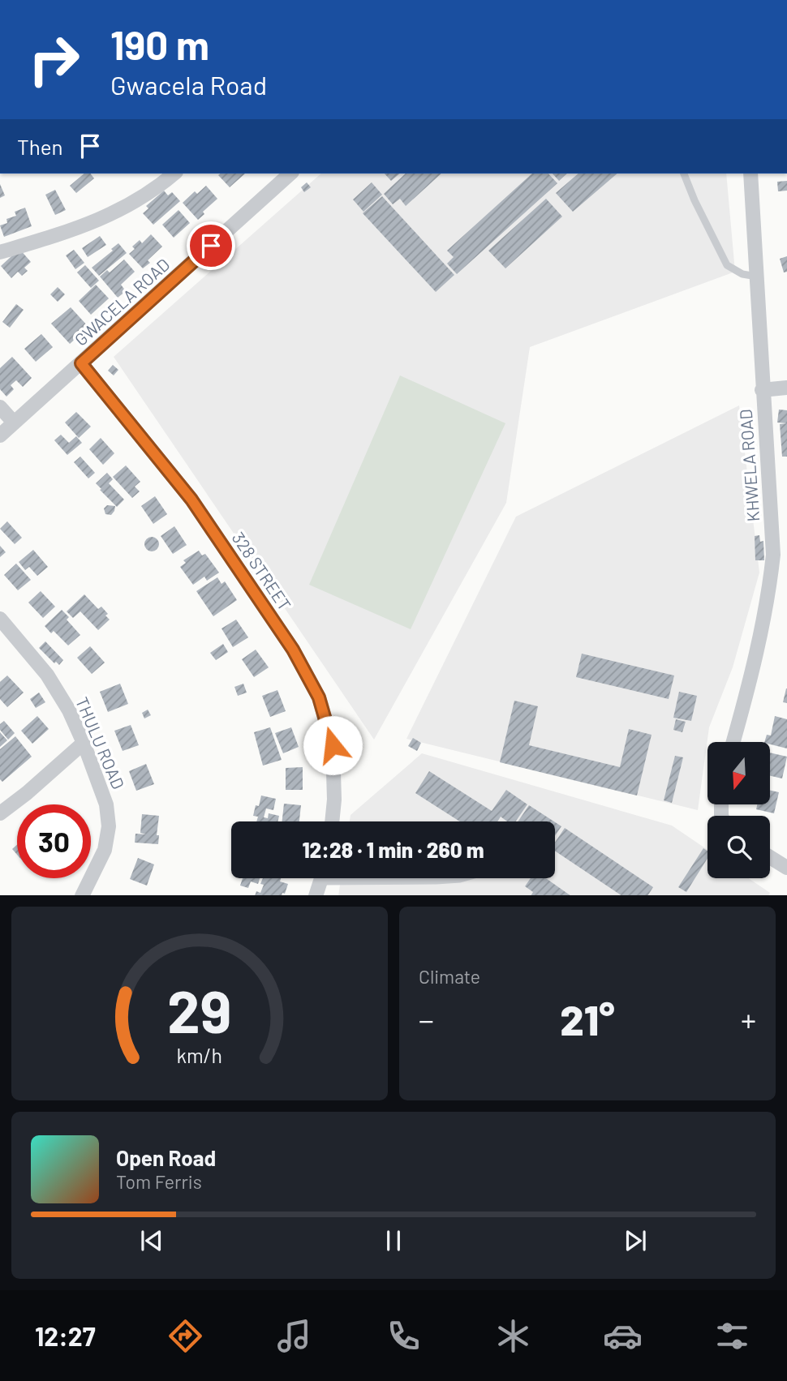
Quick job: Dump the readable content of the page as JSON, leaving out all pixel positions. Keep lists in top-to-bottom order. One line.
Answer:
{"streets":{"street":["GWACELA ROAD","KHWELA ROAD","328 STREET","THULU ROAD"]},"crossings":[["GWACELA ROAD","328 STREET"]],"north":"bottom","page":{"turn":["190 m","Gwacela Road"],"then":"Then","limit":"30","trip":"12:28 · 1 min · 260 m","tile":"Climate","heat":["−","21°","+"],"song":["Open Road","Tom Ferris"],"tabs":"12:27","gauge":["29","km/h"]}}
